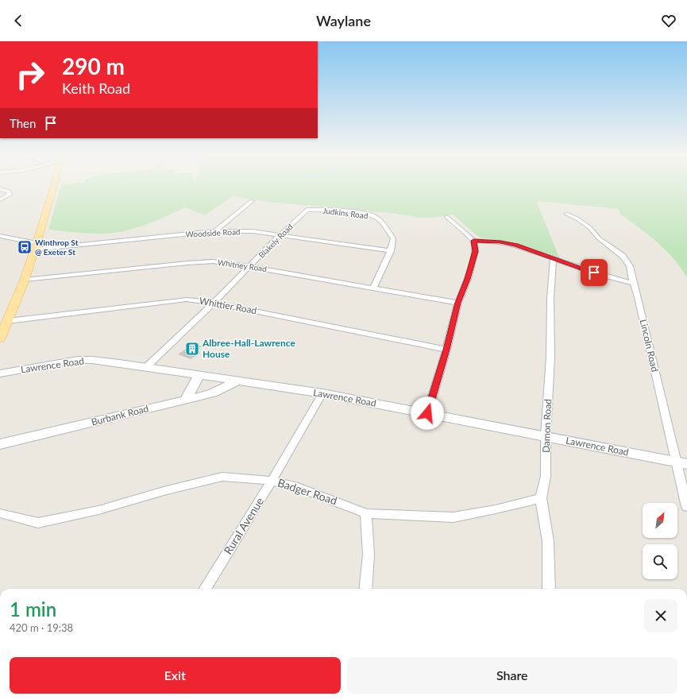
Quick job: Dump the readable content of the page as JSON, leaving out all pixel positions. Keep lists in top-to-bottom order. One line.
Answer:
{"streets":{"street":["Judkins Road","Woodside Road","Blakely Road","Whitney Road","Whittier Road","Lincoln Road","Lawrence Road","Burbank Road","Damon Road","Badger Road","Rural Avenue"]},"crossings":[["Judkins Road","Woodside Road"],["Judkins Road","Blakely Road"],["Judkins Road","Whitney Road"],["Woodside Road","Blakely Road"],["Blakely Road","Whitney Road"],["Blakely Road","Whittier Road"],["Blakely Road","Lawrence Road"],["Lincoln Road","Lawrence Road"],["Lawrence Road","Burbank Road"],["Lawrence Road","Damon Road"],["Lawrence Road","Rural Avenue"],["Damon Road","Badger Road"],["Badger Road","Rural Avenue"]],"places":{"bus stop":["Winthrop St @ Exeter St"],"building":["Albree-Hall-Lawrence House"]},"north":"top right","page":{"header":"Waylane","turn":["290 m","Keith Road"],"then":"Then","heading":["1 min","420 m · 19:38"],"buttons":["Exit","Share"]}}
